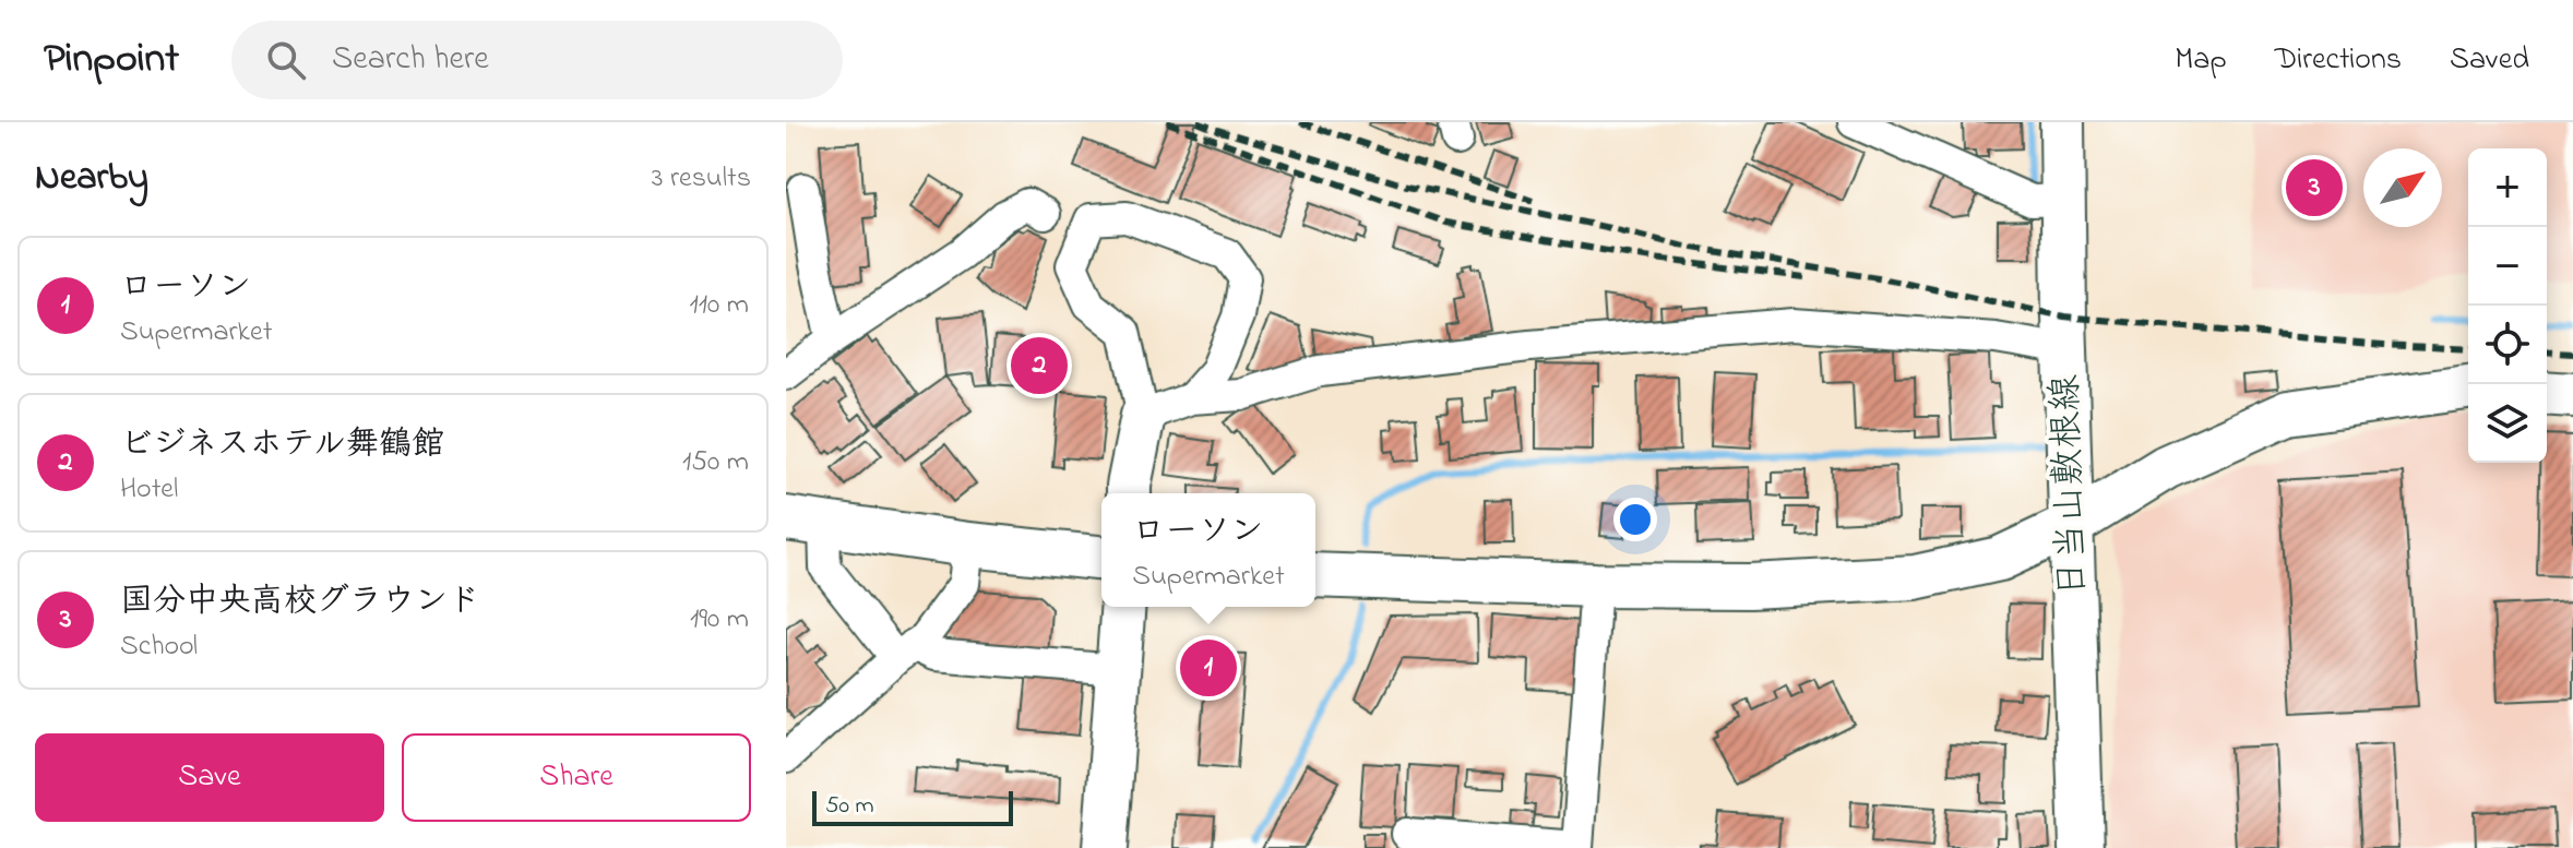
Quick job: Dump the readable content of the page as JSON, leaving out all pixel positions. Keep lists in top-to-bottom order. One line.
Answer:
{"streets":{"street":["日当山敷根線"]},"scale_bar":"50 m","north":"top right","page":{"header":"Pinpoint","search":"Search here","nav":["Map","Directions","Saved"],"heading":["Nearby","3 results"],"map_buttons":["+","−"],"pins":["3","2","1"],"list":[{"mark":"1","name":"ローソン","note":"Supermarket","value":"110 m"},{"mark":"2","name":"ビジネスホテル舞鶴館","note":"Hotel","value":"150 m"},{"mark":"3","name":"国分中央高校グラウンド","note":"School","value":"190 m"}],"popup":["ローソン","Supermarket"],"buttons":["Save","Share"],"scale":"50 m"}}
